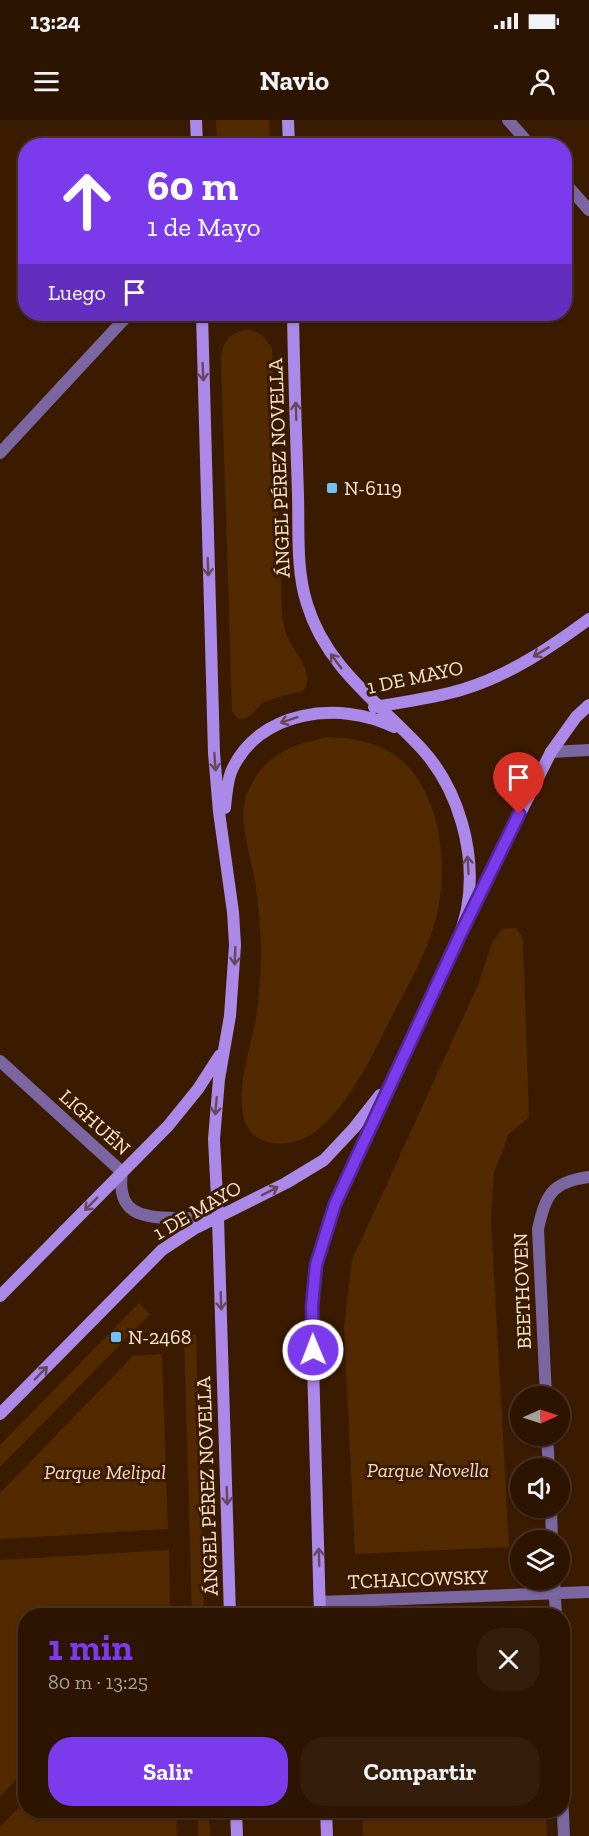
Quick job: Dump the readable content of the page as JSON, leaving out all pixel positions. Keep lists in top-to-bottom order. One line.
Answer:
{"streets":{"main road":["ÁNGEL PÉREZ NOVELLA","1 DE MAYO"],"street":["LIGHUÉN","BEETHOVEN","TCHAICOWSKY"]},"crossings":[["ÁNGEL PÉREZ NOVELLA","1 DE MAYO"],["ÁNGEL PÉREZ NOVELLA","LIGHUÉN"],["ÁNGEL PÉREZ NOVELLA","TCHAICOWSKY"],["1 DE MAYO","LIGHUÉN"]],"parks":["Parque Novella","Parque Melipal"],"places":{"transit":["N-6119","N-2468"]},"north":"right","page":{"status":"13:24","header":"Navio","turn":["60 m","1 de Mayo"],"then":"Luego","heading":["1 min","80 m · 13:25"],"buttons":["Salir","Compartir"]}}
